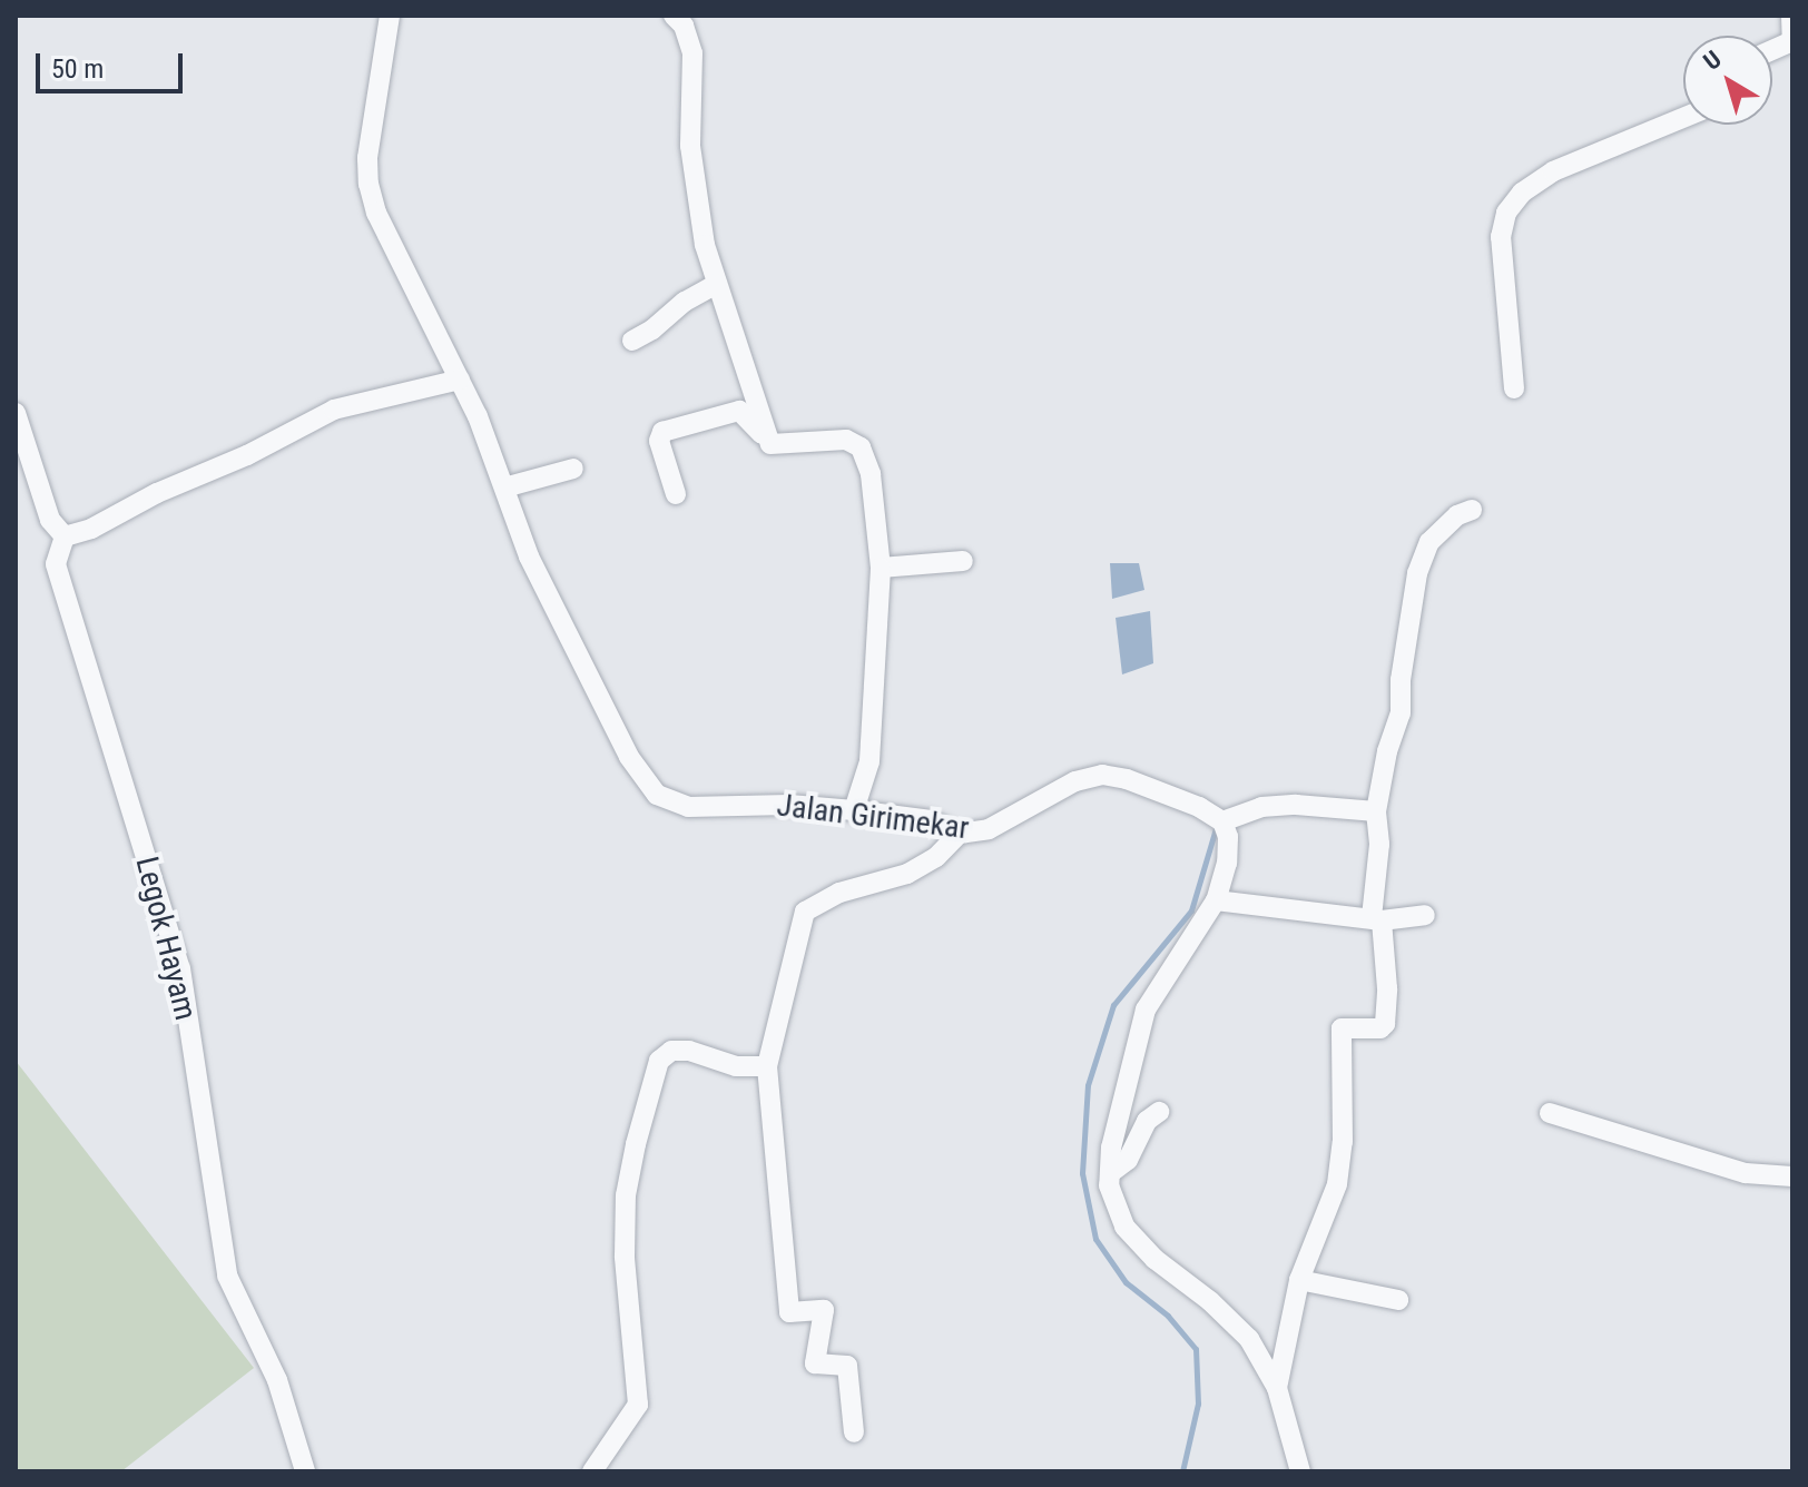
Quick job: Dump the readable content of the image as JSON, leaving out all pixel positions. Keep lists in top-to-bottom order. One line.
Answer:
{"streets":{"street":["Jalan Girimekar","Legok Hayam"]},"scale_bar":"50 m","north":"top left"}
